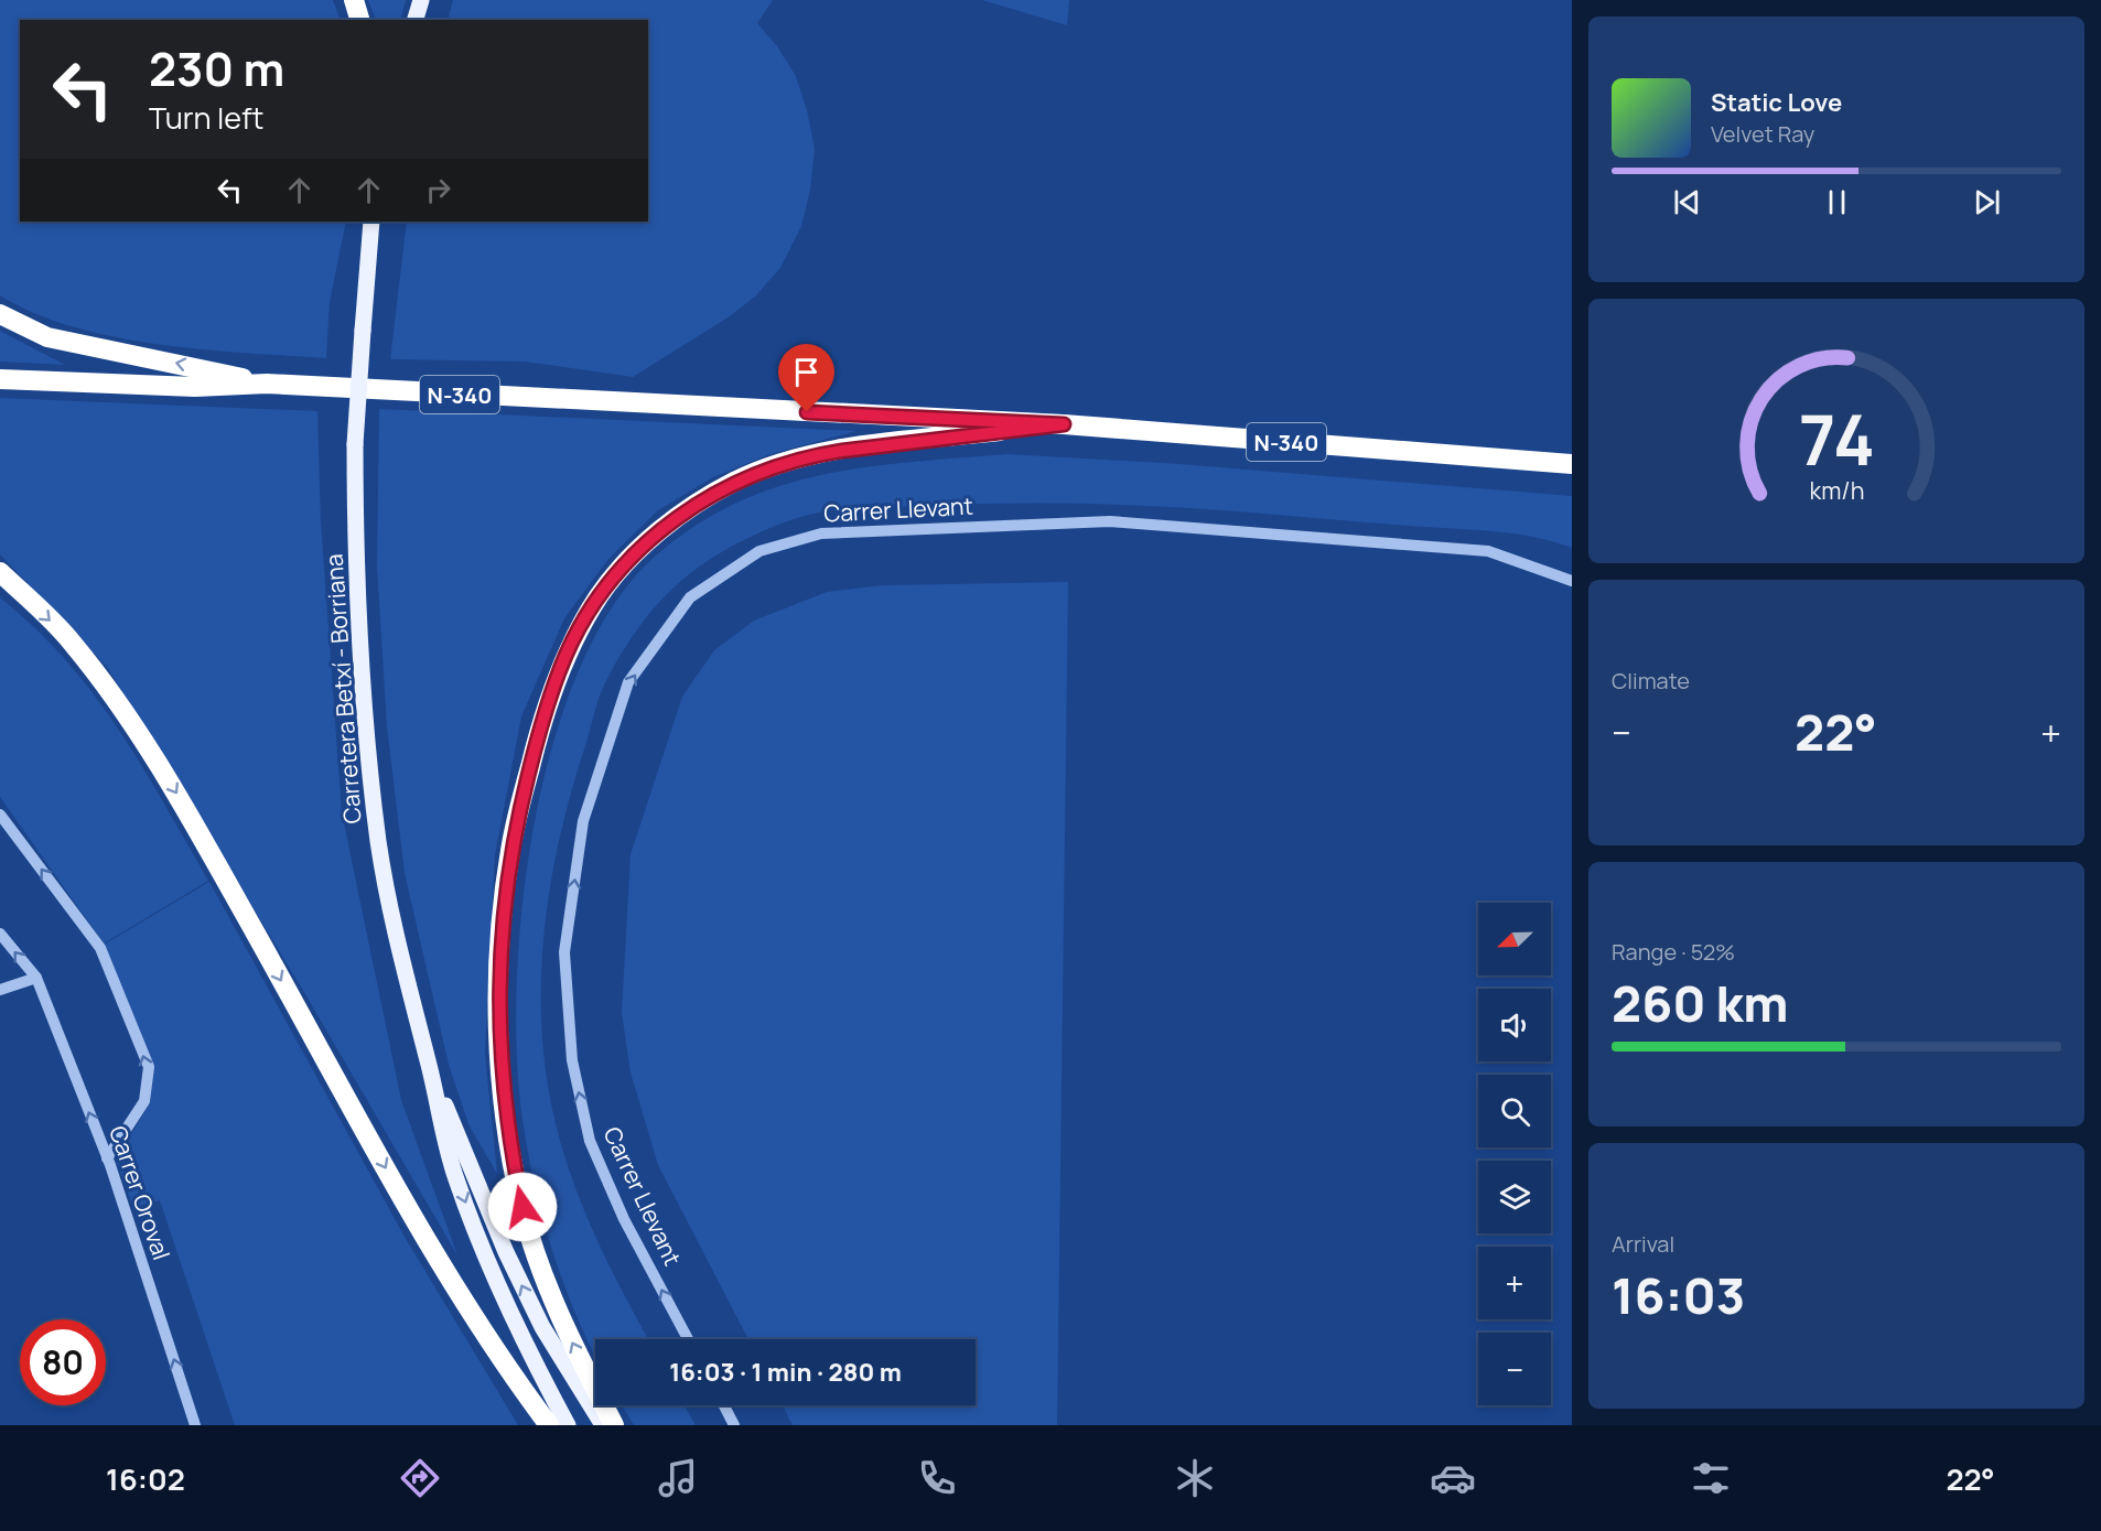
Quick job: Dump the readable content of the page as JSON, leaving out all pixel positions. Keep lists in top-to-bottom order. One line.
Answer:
{"streets":{"highway":["N-340"],"main road":["Carretera Betxí - Borriana"],"street":["Carrer Llevant","Carrer Oroval"]},"north":"bottom left","page":{"turn":["230 m","Turn left"],"song":["Static Love","Velvet Ray"],"tile":["Climate",["Range · 52%","260 km"],["Arrival","16:03"]],"heat":["−","22°","+"],"map_buttons":["+","−"],"limit":"80","trip":"16:03 · 1 min · 280 m","tabs":["16:02","22°"],"gauge":["74","km/h"]}}
